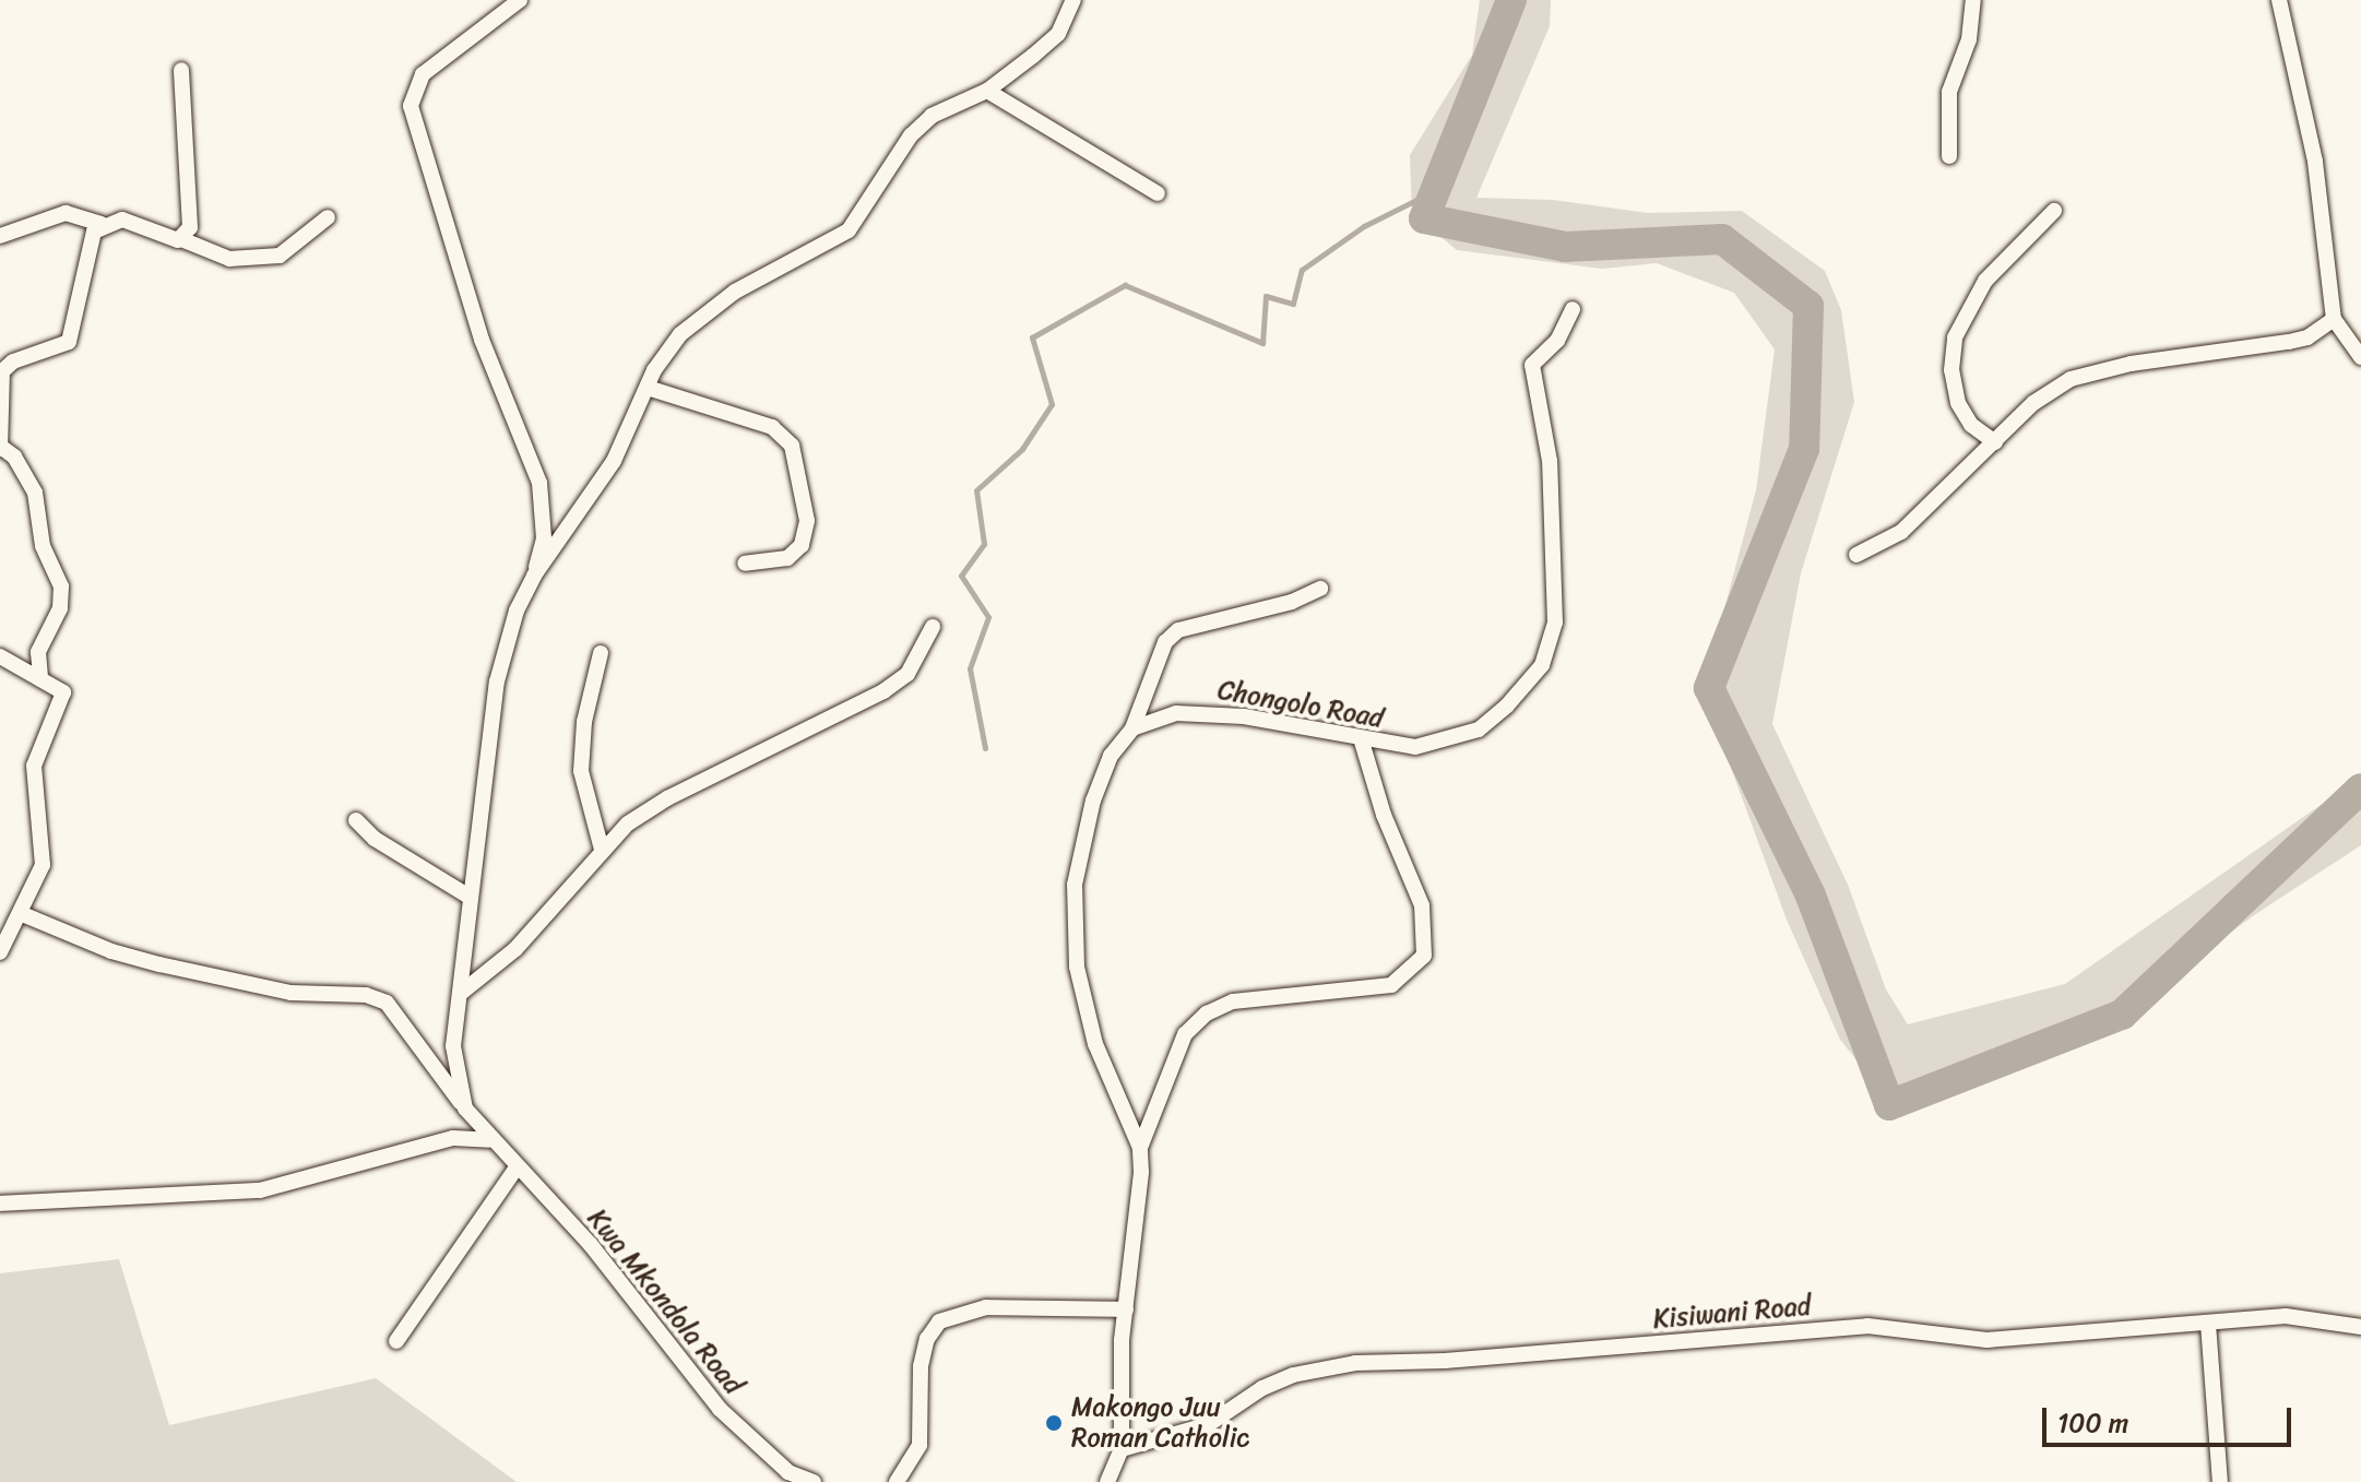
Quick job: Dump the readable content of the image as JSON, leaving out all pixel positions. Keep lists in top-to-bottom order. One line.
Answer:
{"streets":{"street":["Chongolo Road","Kwa Mkondola Road","Kisiwani Road"]},"places":["Makongo Juu Roman Catholic"],"scale_bar":"100 m"}
